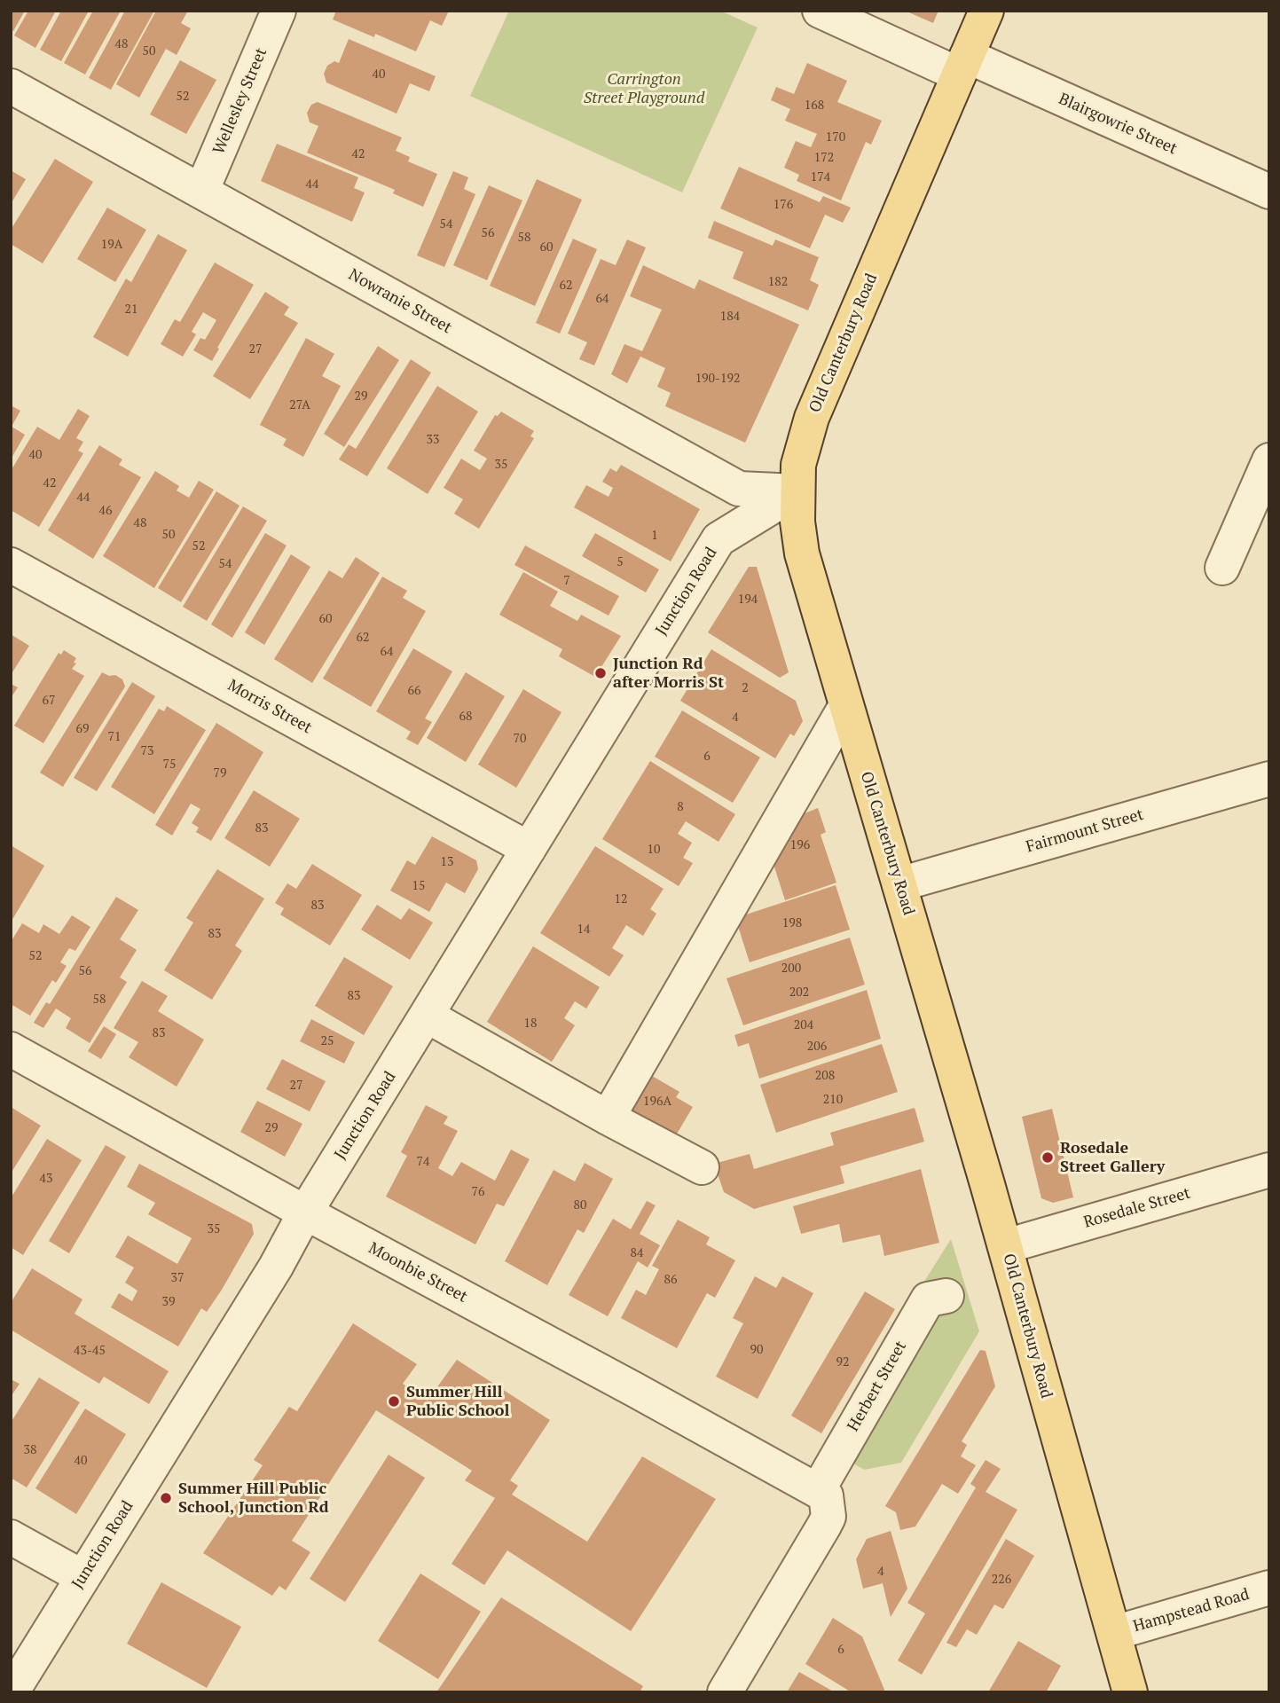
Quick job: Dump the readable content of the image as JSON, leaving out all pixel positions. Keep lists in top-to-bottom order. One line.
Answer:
{"streets":{"main road":["Old Canterbury Road"],"street":["Wellesley Street","Blairgowrie Street","Nowranie Street","Junction Road","Morris Street","Fairmount Street","Rosedale Street","Moonbie Street","Herbert Street","Hampstead Road"]},"crossings":[["Wellesley Street","Nowranie Street"],["Blairgowrie Street","Old Canterbury Road"],["Nowranie Street","Old Canterbury Road"],["Nowranie Street","Junction Road"],["Old Canterbury Road","Junction Road"],["Old Canterbury Road","Fairmount Street"],["Old Canterbury Road","Rosedale Street"],["Old Canterbury Road","Hampstead Road"],["Junction Road","Morris Street"],["Junction Road","Moonbie Street"],["Moonbie Street","Herbert Street"]],"parks":["Carrington Street Playground"],"places":["Junction Rd after Morris St","Rosedale Street Gallery","Summer Hill Public School","Summer Hill Public School, Junction Rd"],"house_numbers":["48","50","40","52","168","170","42","172","174","44","176","54","56","58","19A","60","182","62","64","21","184","27","190-192","29","27A","33","40","35","42","44","46","48","50","1","52","5","54","7","194","60","62","64","2","66","67","68","4","69","71","70","73","6","75","79","8","83","196","10","13","15","12","83","198","14","83","52","200","56","202","83","58","18","204","83","25","206","208","27","210","196A","29","74","43","76","80","35","84","37","86","39","90","43-45","92","38","40","4","226","6"]}
